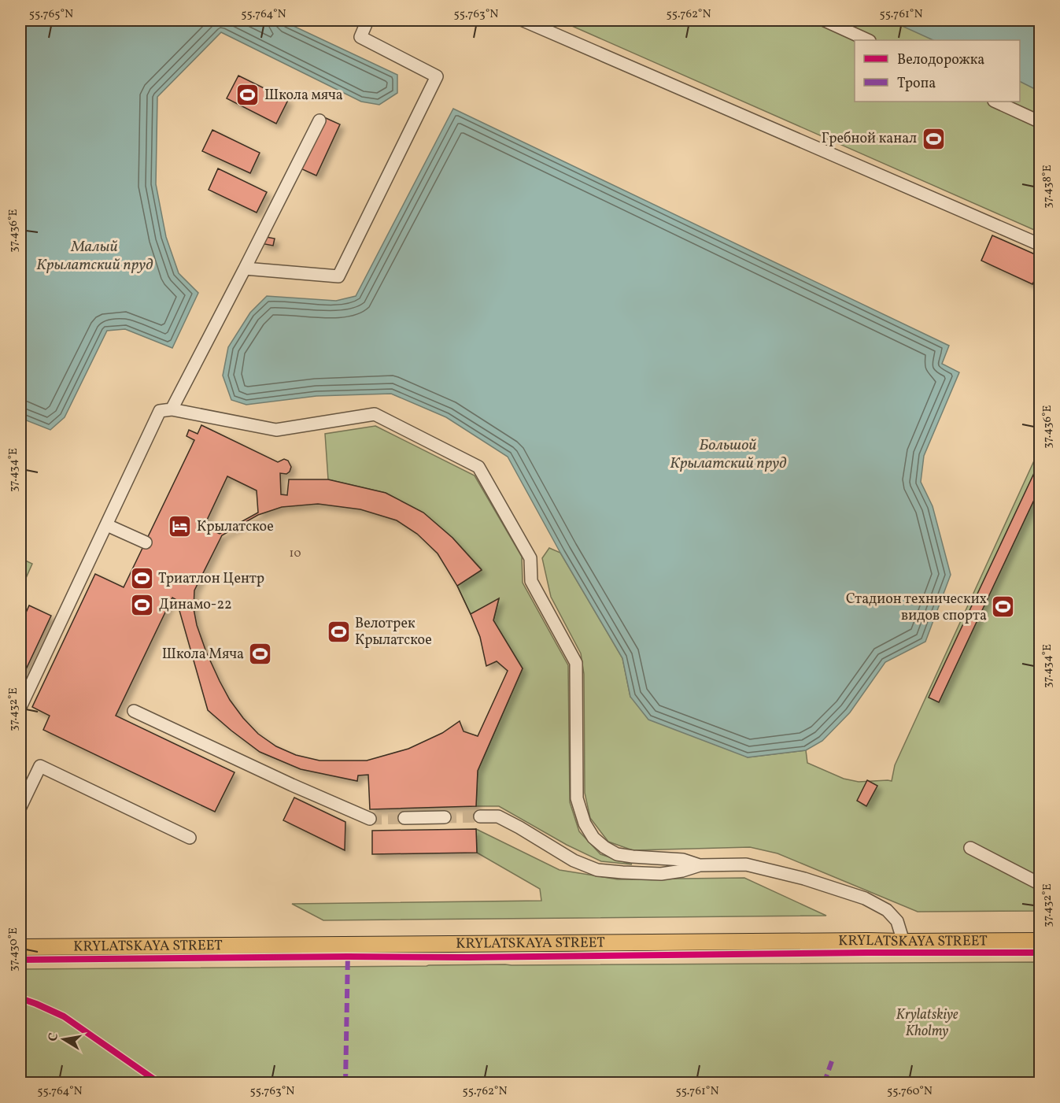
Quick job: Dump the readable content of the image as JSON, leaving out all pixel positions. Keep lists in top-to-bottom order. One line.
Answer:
{"streets":{"main road":["KRYLATSKAYA STREET"]},"water":["Малый Крылатский пруд","Большой Крылатский пруд"],"parks":["Krylatskiye Kholmy"],"places":{"sports":["Школа мяча","Гребной канал","Триатлон Центр","Динамо-22","Стадион технических видов спорта","Велотрек Крылатское","Школа Мяча"],"hotel":["Крылатское"]},"house_numbers":["10"],"legend":["Велодорожка","Тропа"],"north":"left","coordinates":["55.765°N","55.764°N","55.763°N","55.762°N","55.761°N","37.438°E","37.436°E","37.434°E","37.432°E","37.430°E","55.760°N"]}
